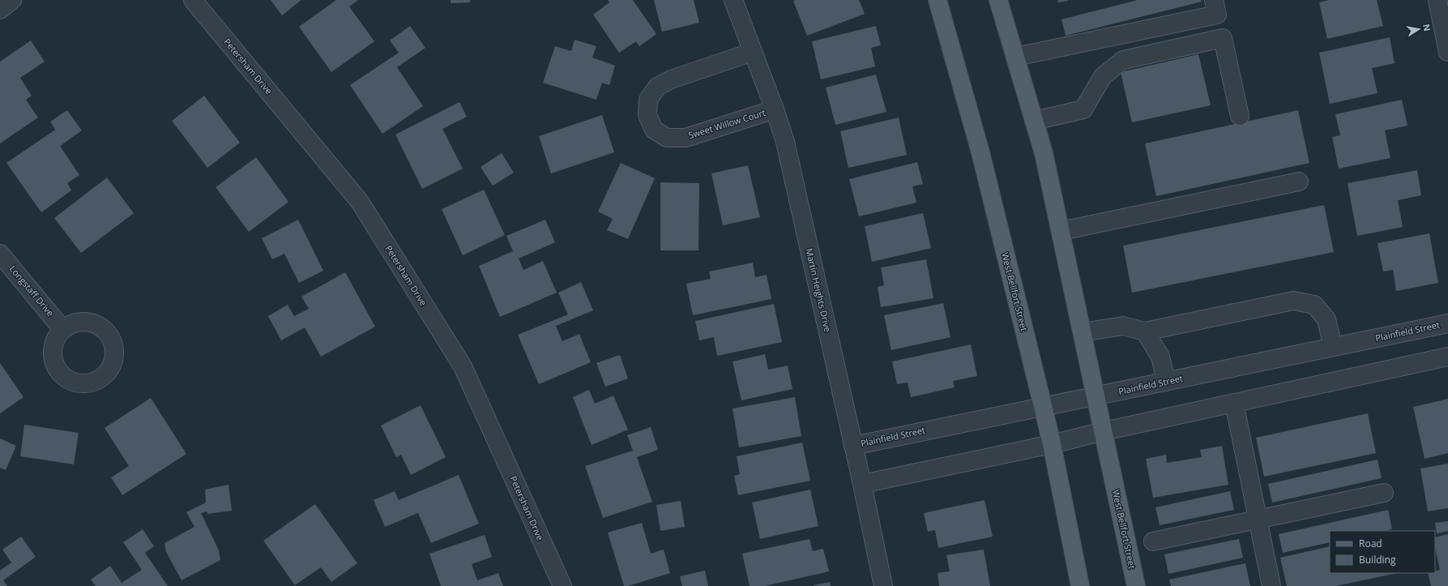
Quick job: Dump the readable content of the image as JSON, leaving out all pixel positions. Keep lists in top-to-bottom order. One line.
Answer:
{"streets":{"main road":["West Bellfort Street"],"street":["Petersham Drive","Sweet Willow Court","Martin Heights Drive","Longstaff Drive","Plainfield Street"]},"crossings":[["Sweet Willow Court","Martin Heights Drive"],["Martin Heights Drive","Plainfield Street"],["West Bellfort Street","Plainfield Street"]],"legend":["Road","Building"],"north":"right"}
